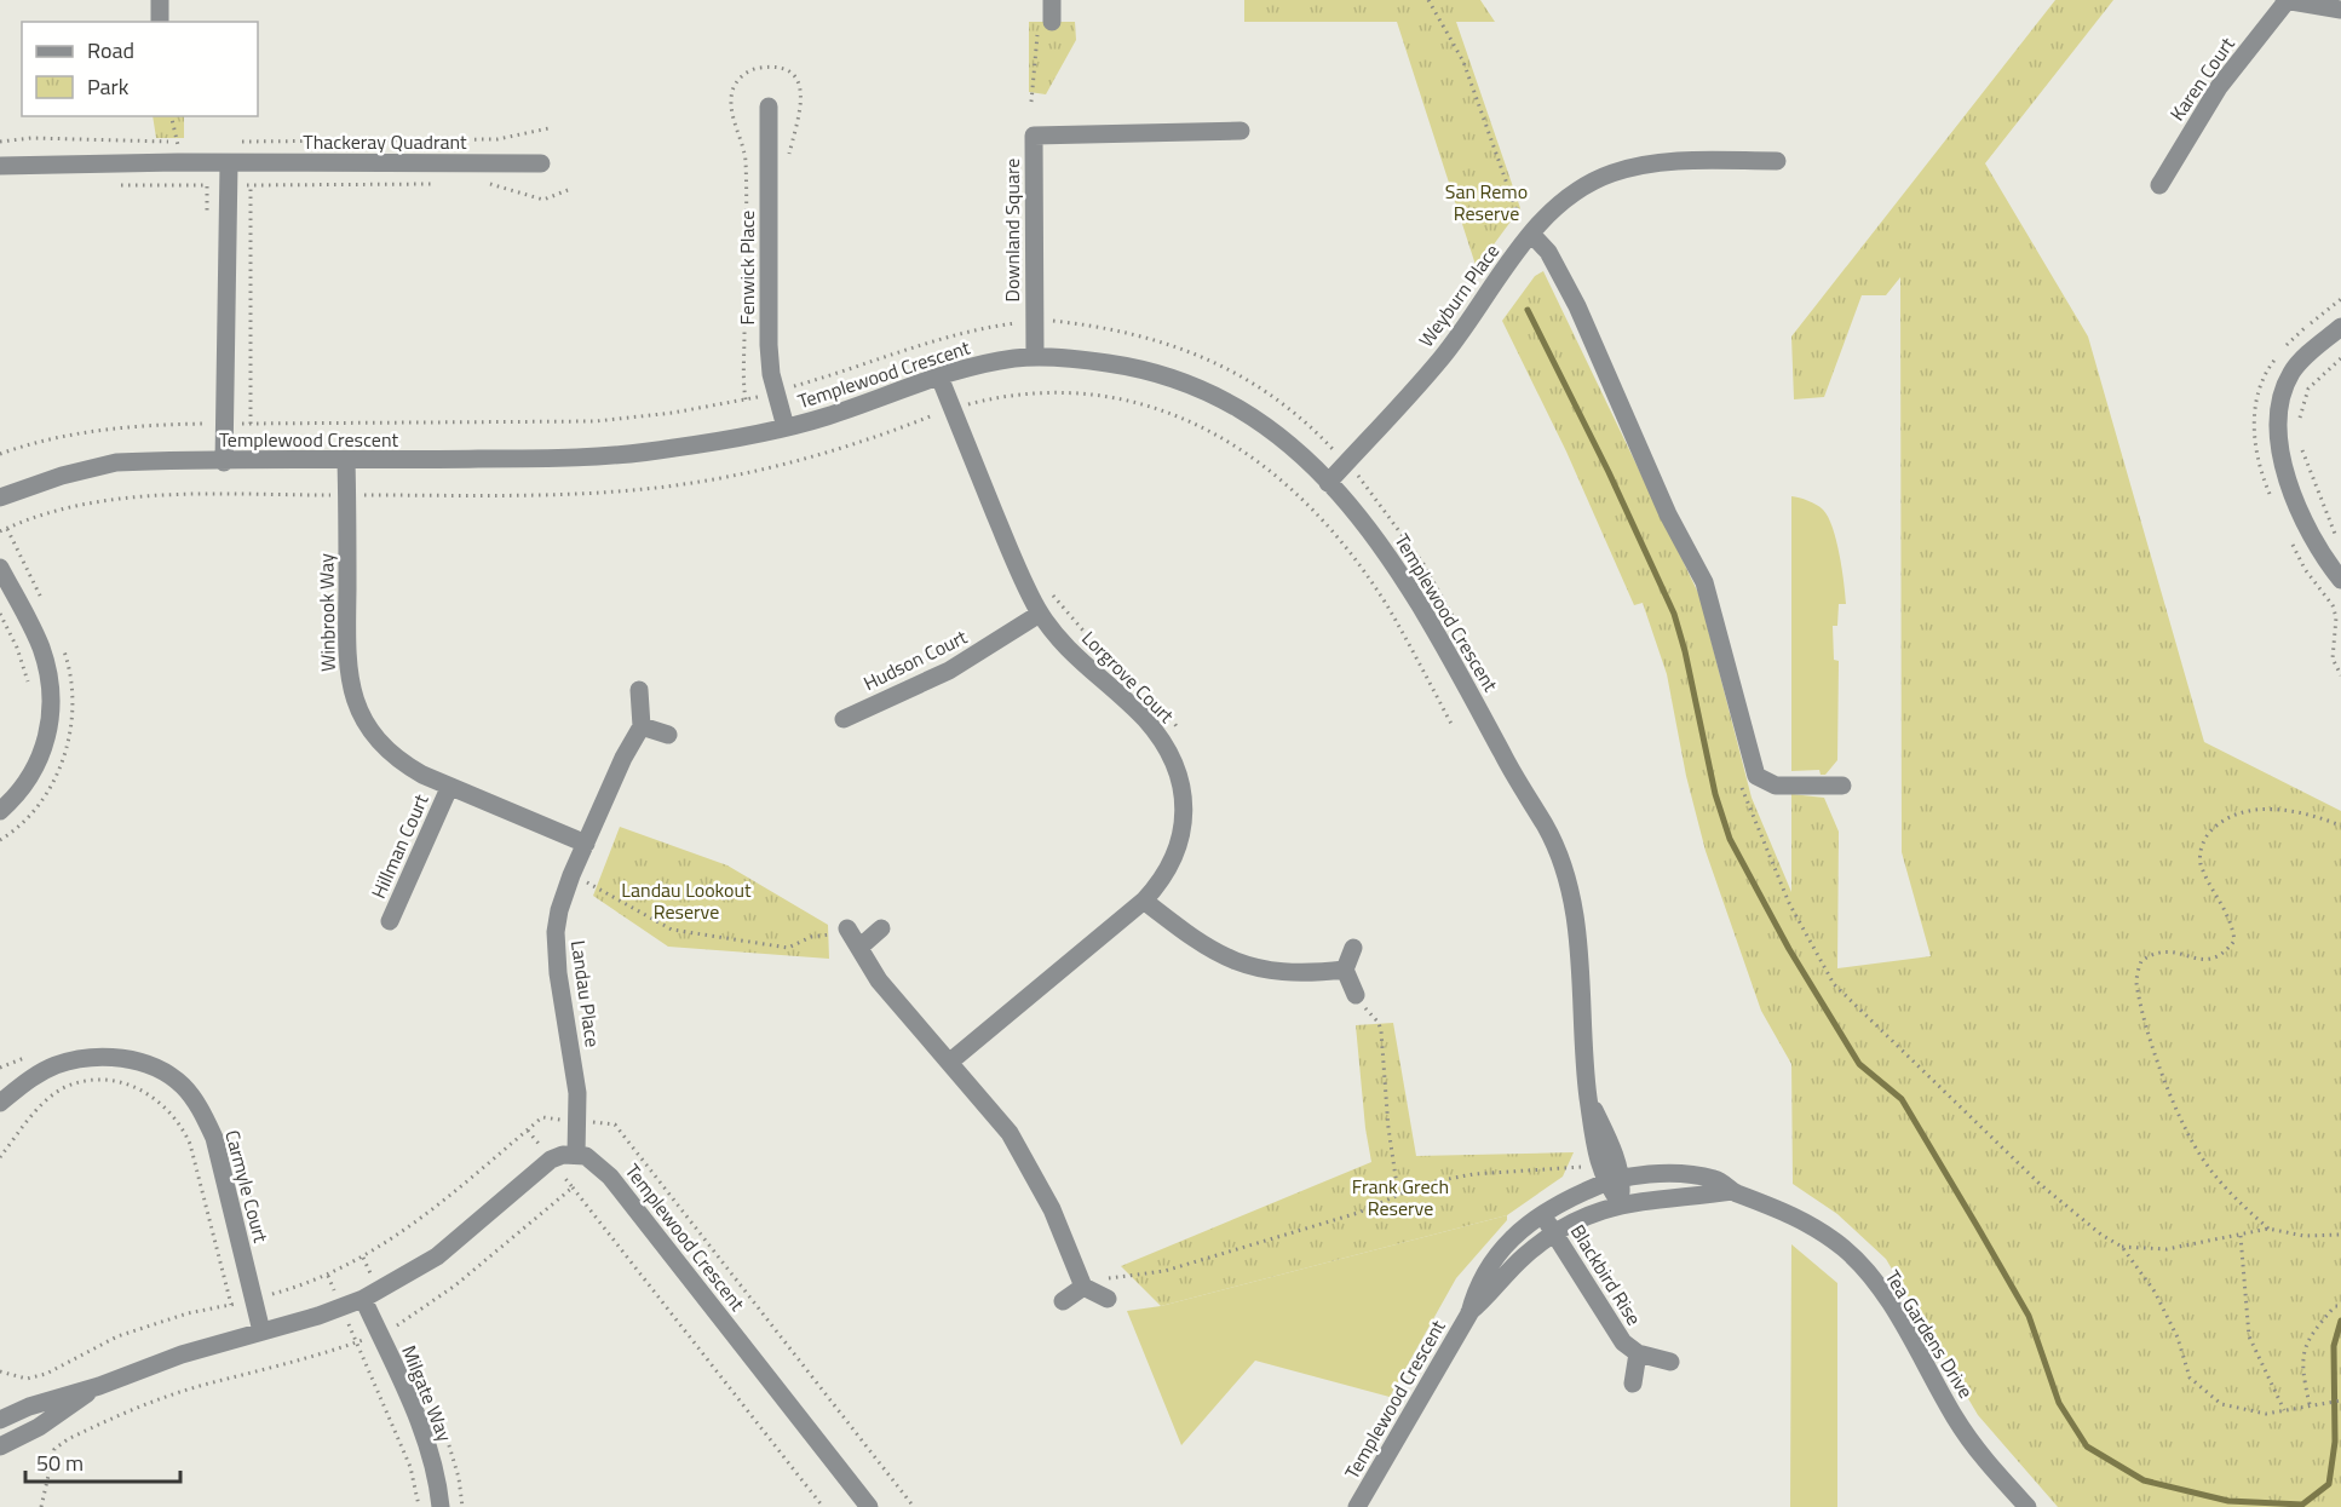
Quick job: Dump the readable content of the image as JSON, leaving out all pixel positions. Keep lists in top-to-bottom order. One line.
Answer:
{"streets":{"street":["Karen Court","Thackeray Quadrant","Downland Square","Fenwick Place","Weyburn Place","Templewood Crescent","Winbrook Way","Hudson Court","Lorgrove Court","Hillman Court","Landau Place","Carmyle Court","Blackbird Rise","Tea Gardens Drive","Milgate Way"]},"crossings":[["Downland Square","Templewood Crescent"],["Fenwick Place","Templewood Crescent"],["Weyburn Place","Templewood Crescent"],["Templewood Crescent","Winbrook Way"],["Templewood Crescent","Lorgrove Court"],["Templewood Crescent","Landau Place"],["Templewood Crescent","Blackbird Rise"],["Templewood Crescent","Tea Gardens Drive"],["Winbrook Way","Hillman Court"],["Winbrook Way","Landau Place"],["Hudson Court","Lorgrove Court"]],"parks":["San Remo Reserve","Landau Lookout Reserve","Frank Grech Reserve"],"legend":["Road","Park"],"scale_bar":"50 m"}
